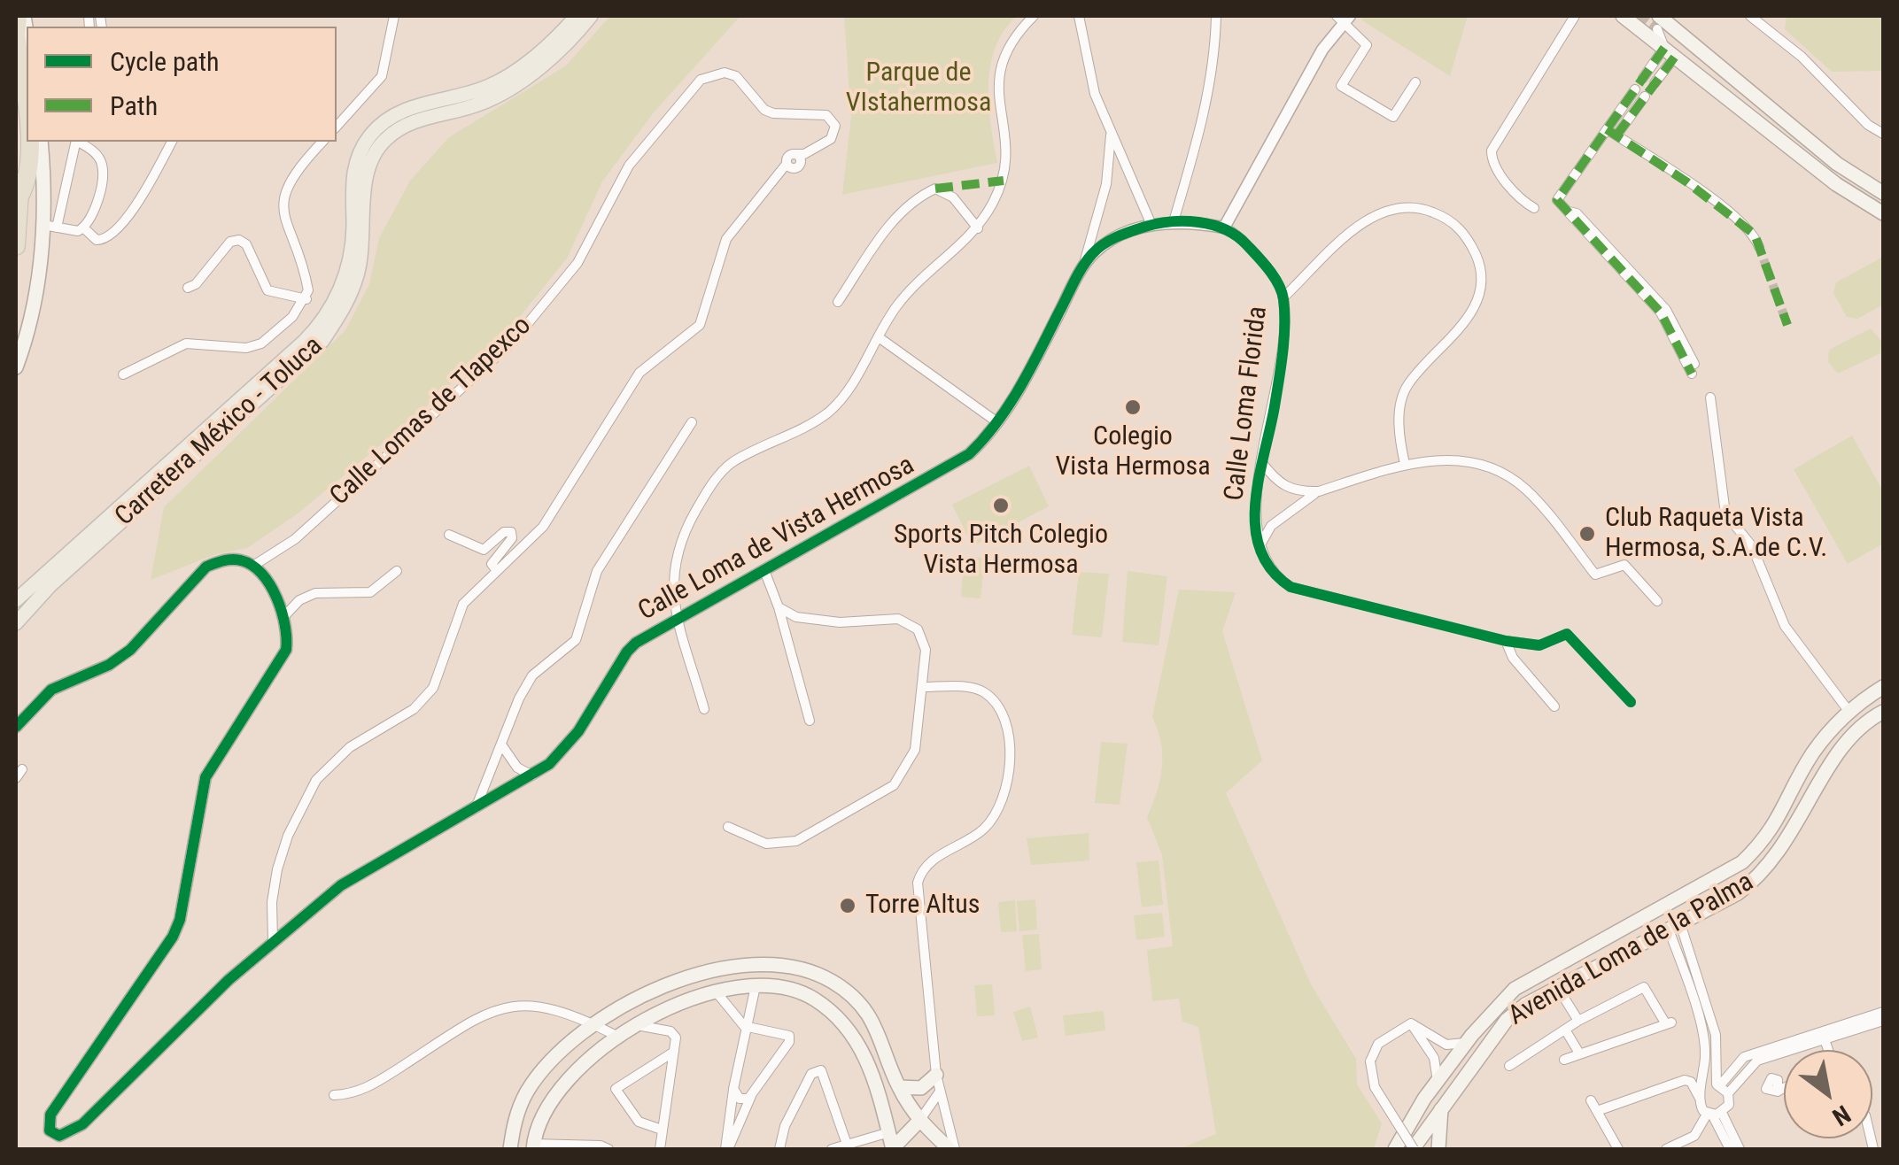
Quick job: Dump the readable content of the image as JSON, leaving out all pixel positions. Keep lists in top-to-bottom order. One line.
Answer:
{"streets":{"main road":["Carretera México - Toluca","Avenida Loma de la Palma"],"street":["Calle Loma Florida","Calle Lomas de Tlapexco","Calle Loma de Vista Hermosa"]},"crossings":[["Calle Loma Florida","Calle Loma de Vista Hermosa"],["Calle Lomas de Tlapexco","Calle Loma de Vista Hermosa"]],"parks":["Parque de VIstahermosa"],"places":["Colegio Vista Hermosa","Sports Pitch Colegio Vista Hermosa","Club Raqueta Vista Hermosa, S.A.de C.V.","Torre Altus"],"legend":["Cycle path","Path"],"north":"bottom right"}
